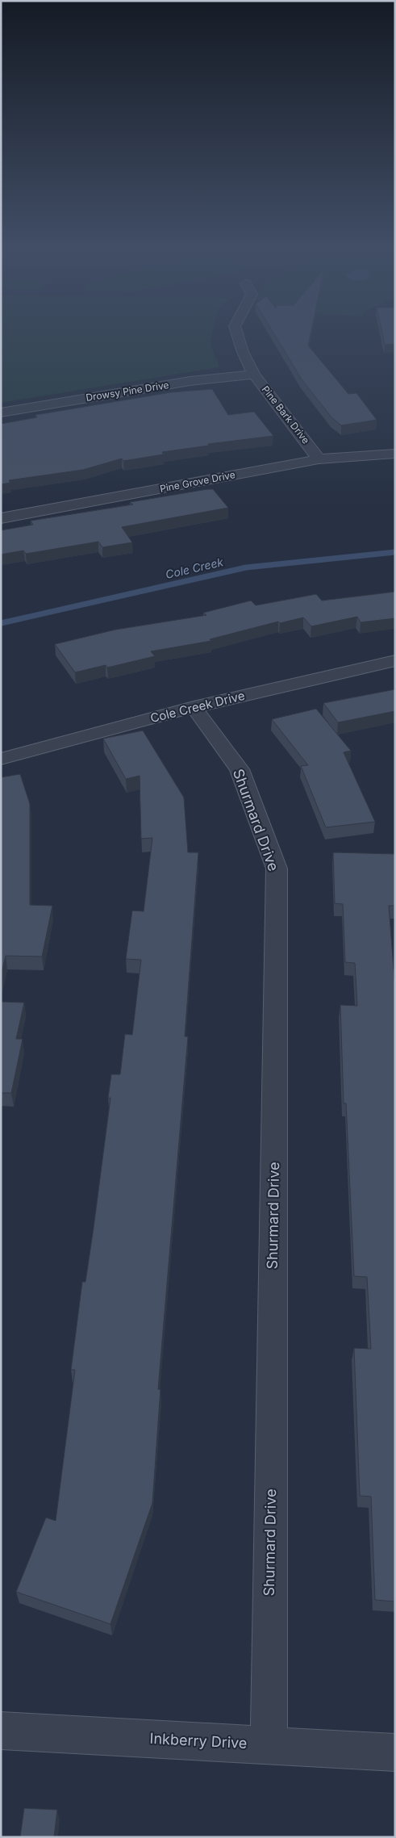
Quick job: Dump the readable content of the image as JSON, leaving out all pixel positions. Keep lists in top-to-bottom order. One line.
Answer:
{"streets":{"street":["Drowsy Pine Drive","Pine Bark Drive","Pine Grove Drive","Cole Creek Drive","Shurmard Drive","Inkberry Drive"]},"crossings":[["Drowsy Pine Drive","Pine Bark Drive"],["Pine Bark Drive","Pine Grove Drive"],["Cole Creek Drive","Shurmard Drive"],["Shurmard Drive","Inkberry Drive"]],"water":["Cole Creek"]}
